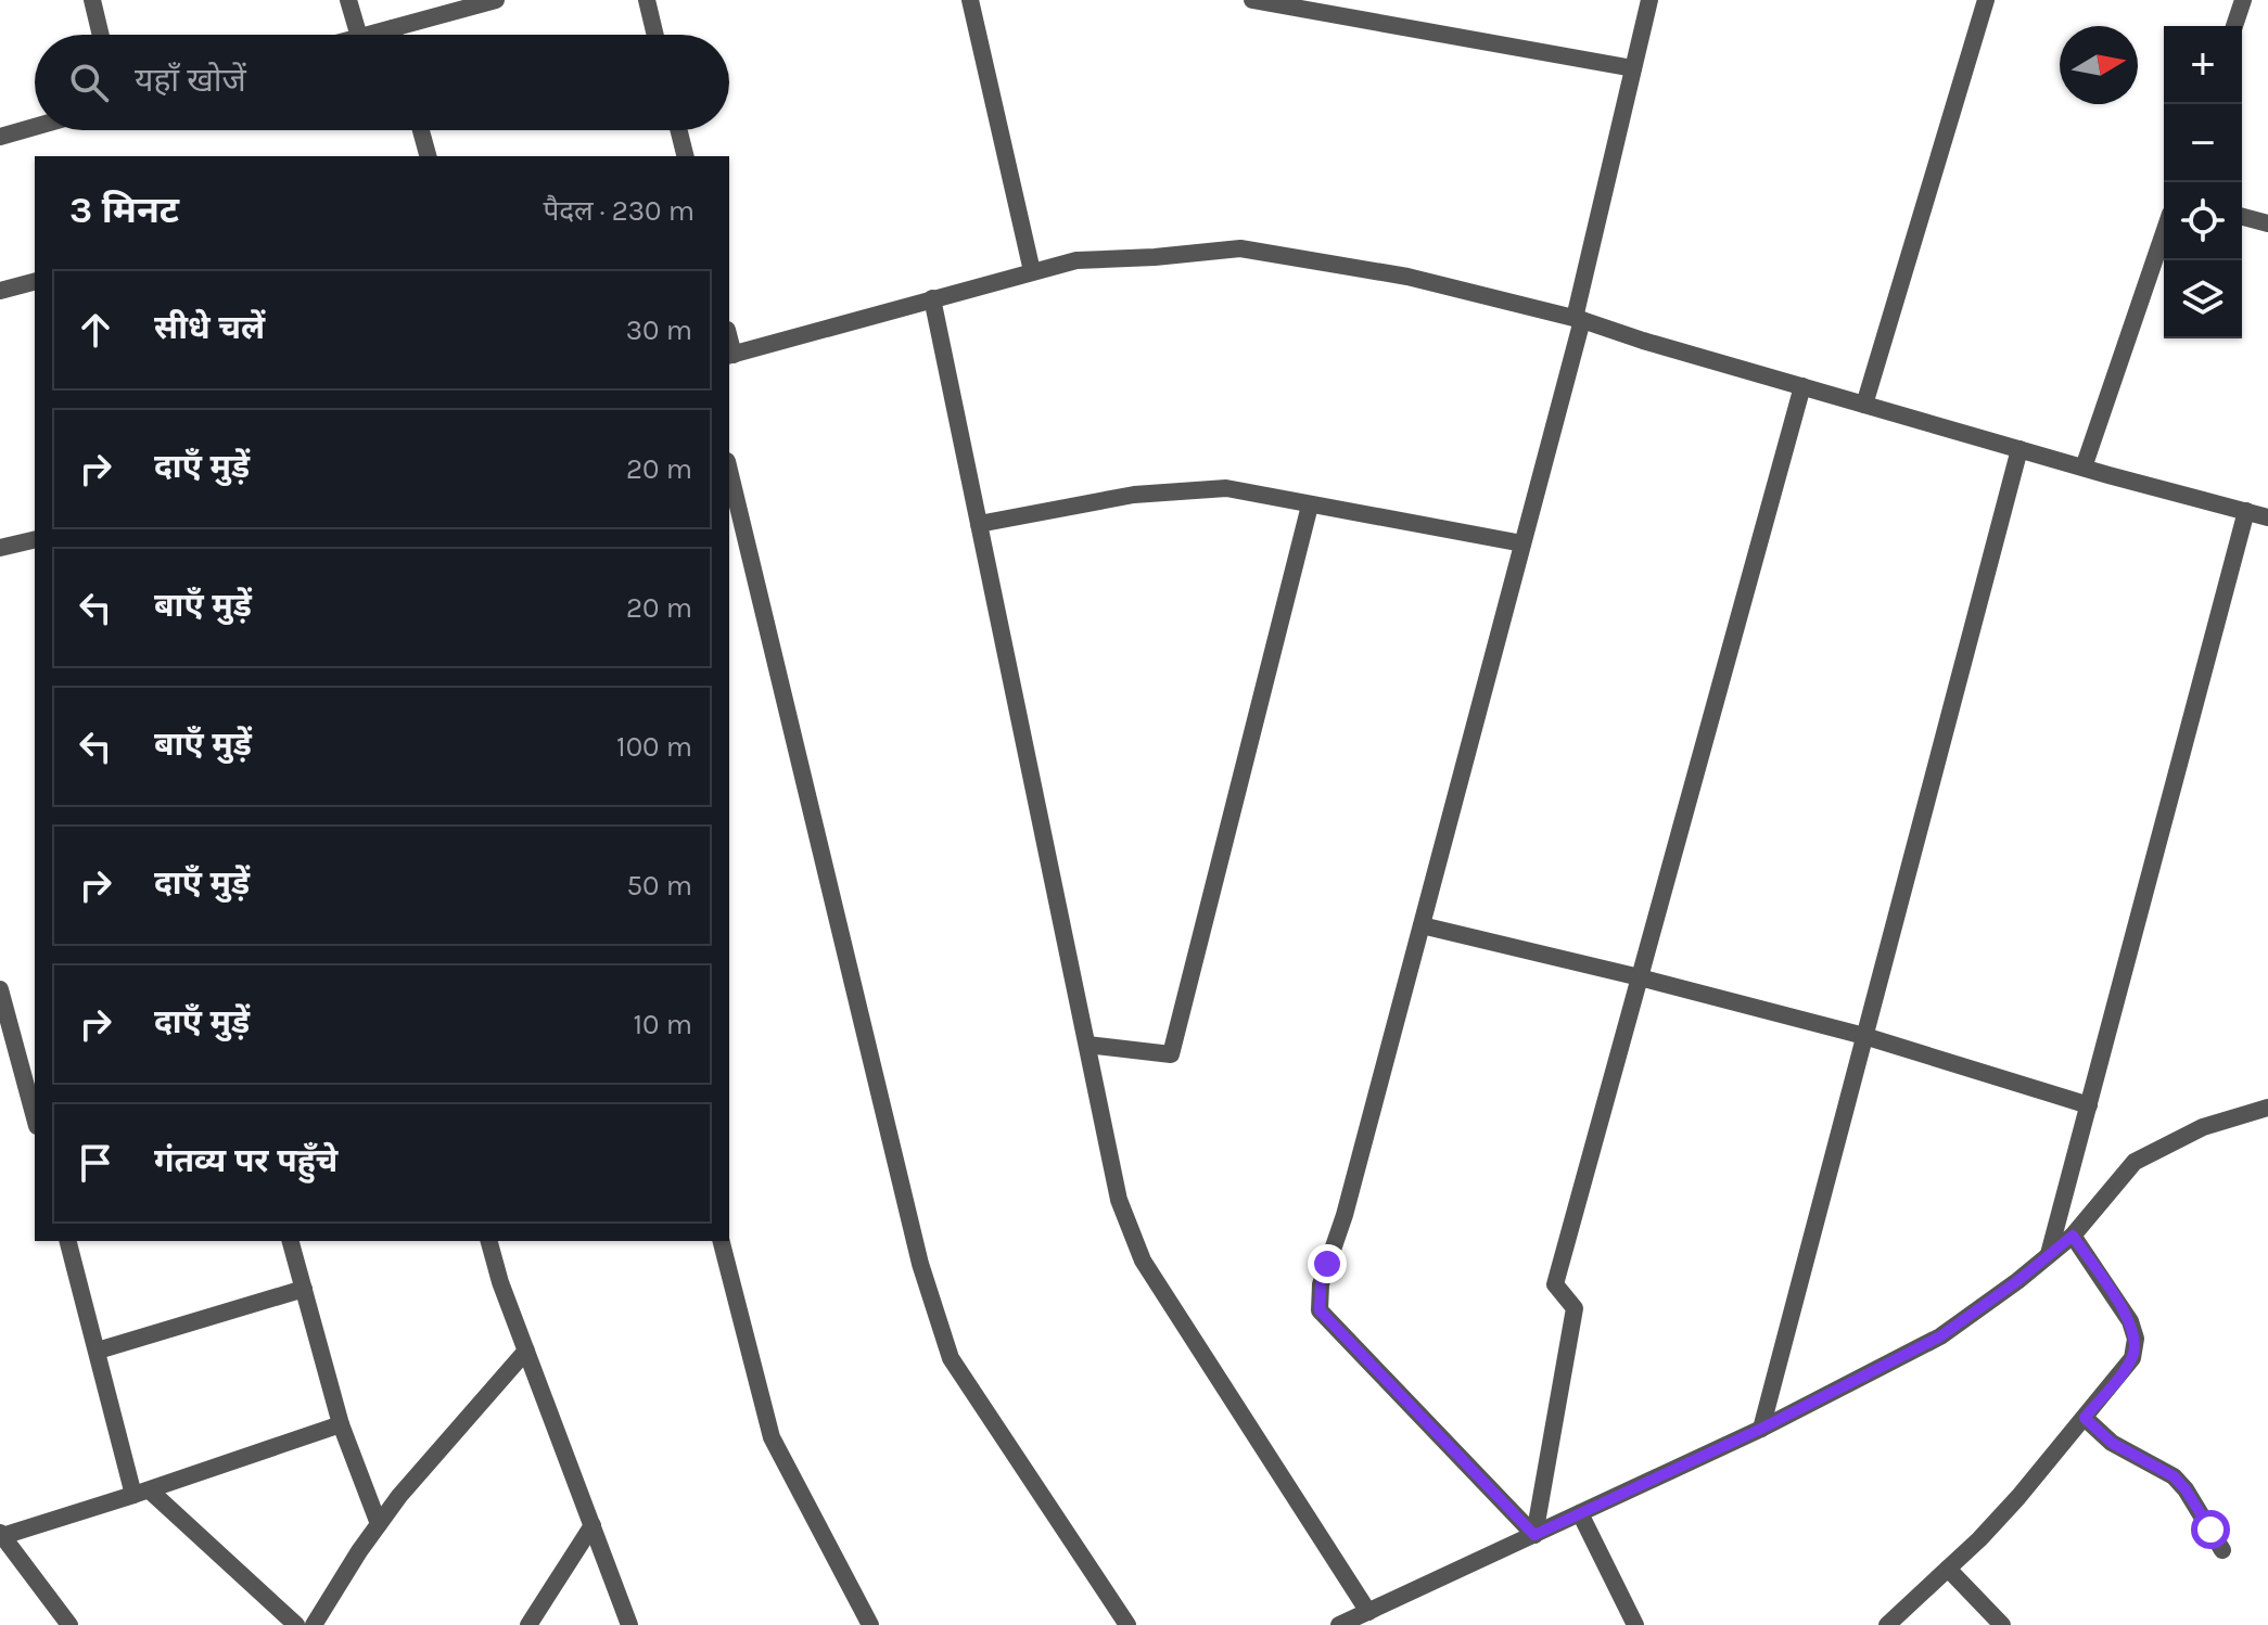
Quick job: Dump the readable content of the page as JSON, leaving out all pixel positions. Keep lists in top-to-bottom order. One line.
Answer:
{"north":"right","page":{"map_buttons":["+","−"],"search":"यहाँ खोजें","heading":["3 मिनट","पैदल · 230 m"],"list":[["सीधे चलें","30 m"],["दाएँ मुड़ें","20 m"],["बाएँ मुड़ें","20 m"],["बाएँ मुड़ें","100 m"],["दाएँ मुड़ें","50 m"],["दाएँ मुड़ें","10 m"],"गंतव्य पर पहुँचे"]}}
